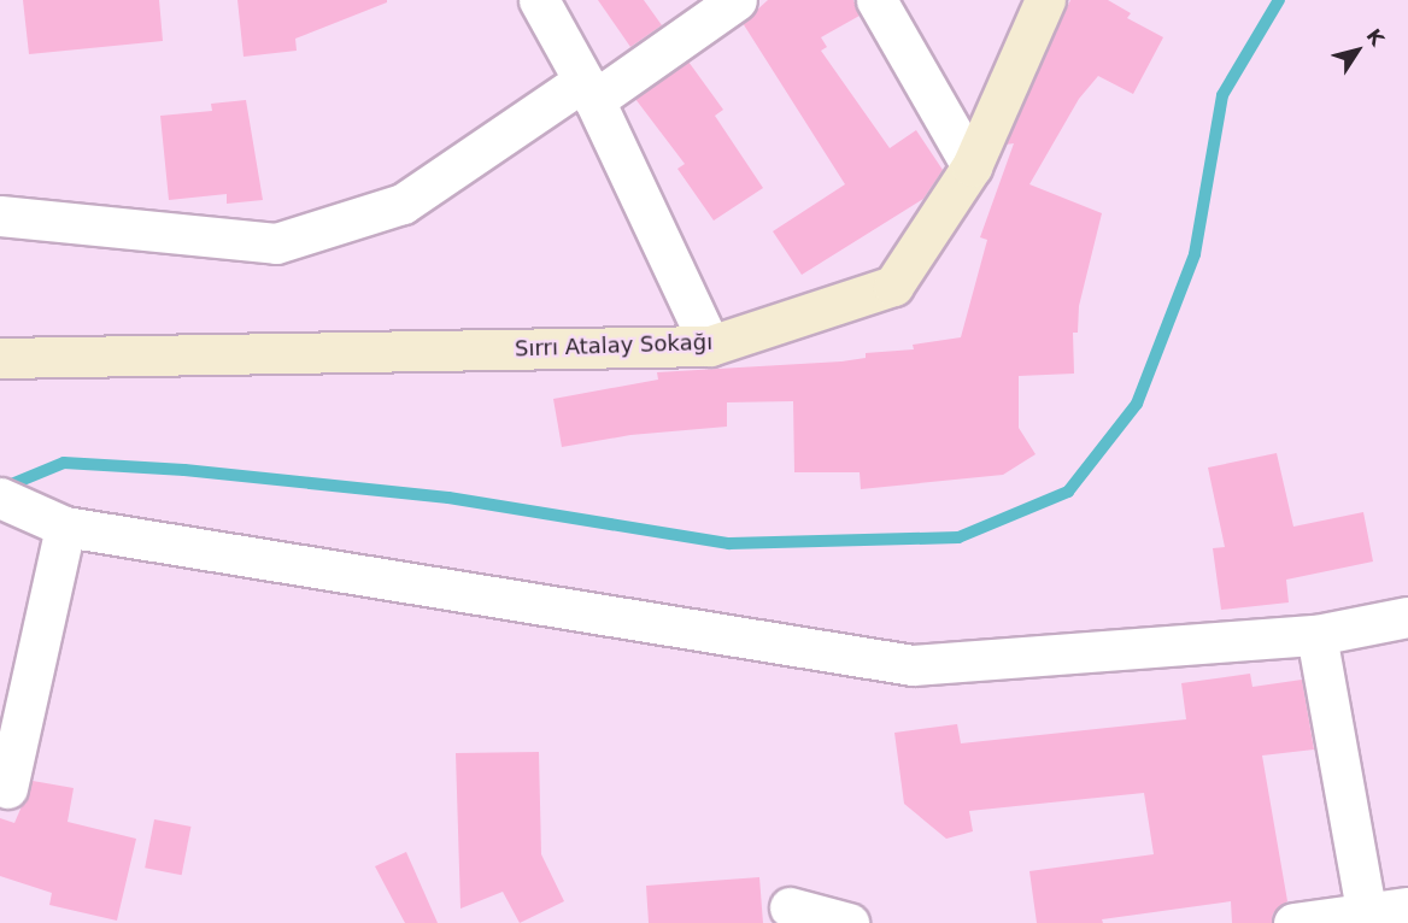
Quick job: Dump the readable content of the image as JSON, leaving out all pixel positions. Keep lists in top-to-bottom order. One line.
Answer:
{"streets":{"main road":["Sırrı Atalay Sokağı"]},"north":"top right"}
